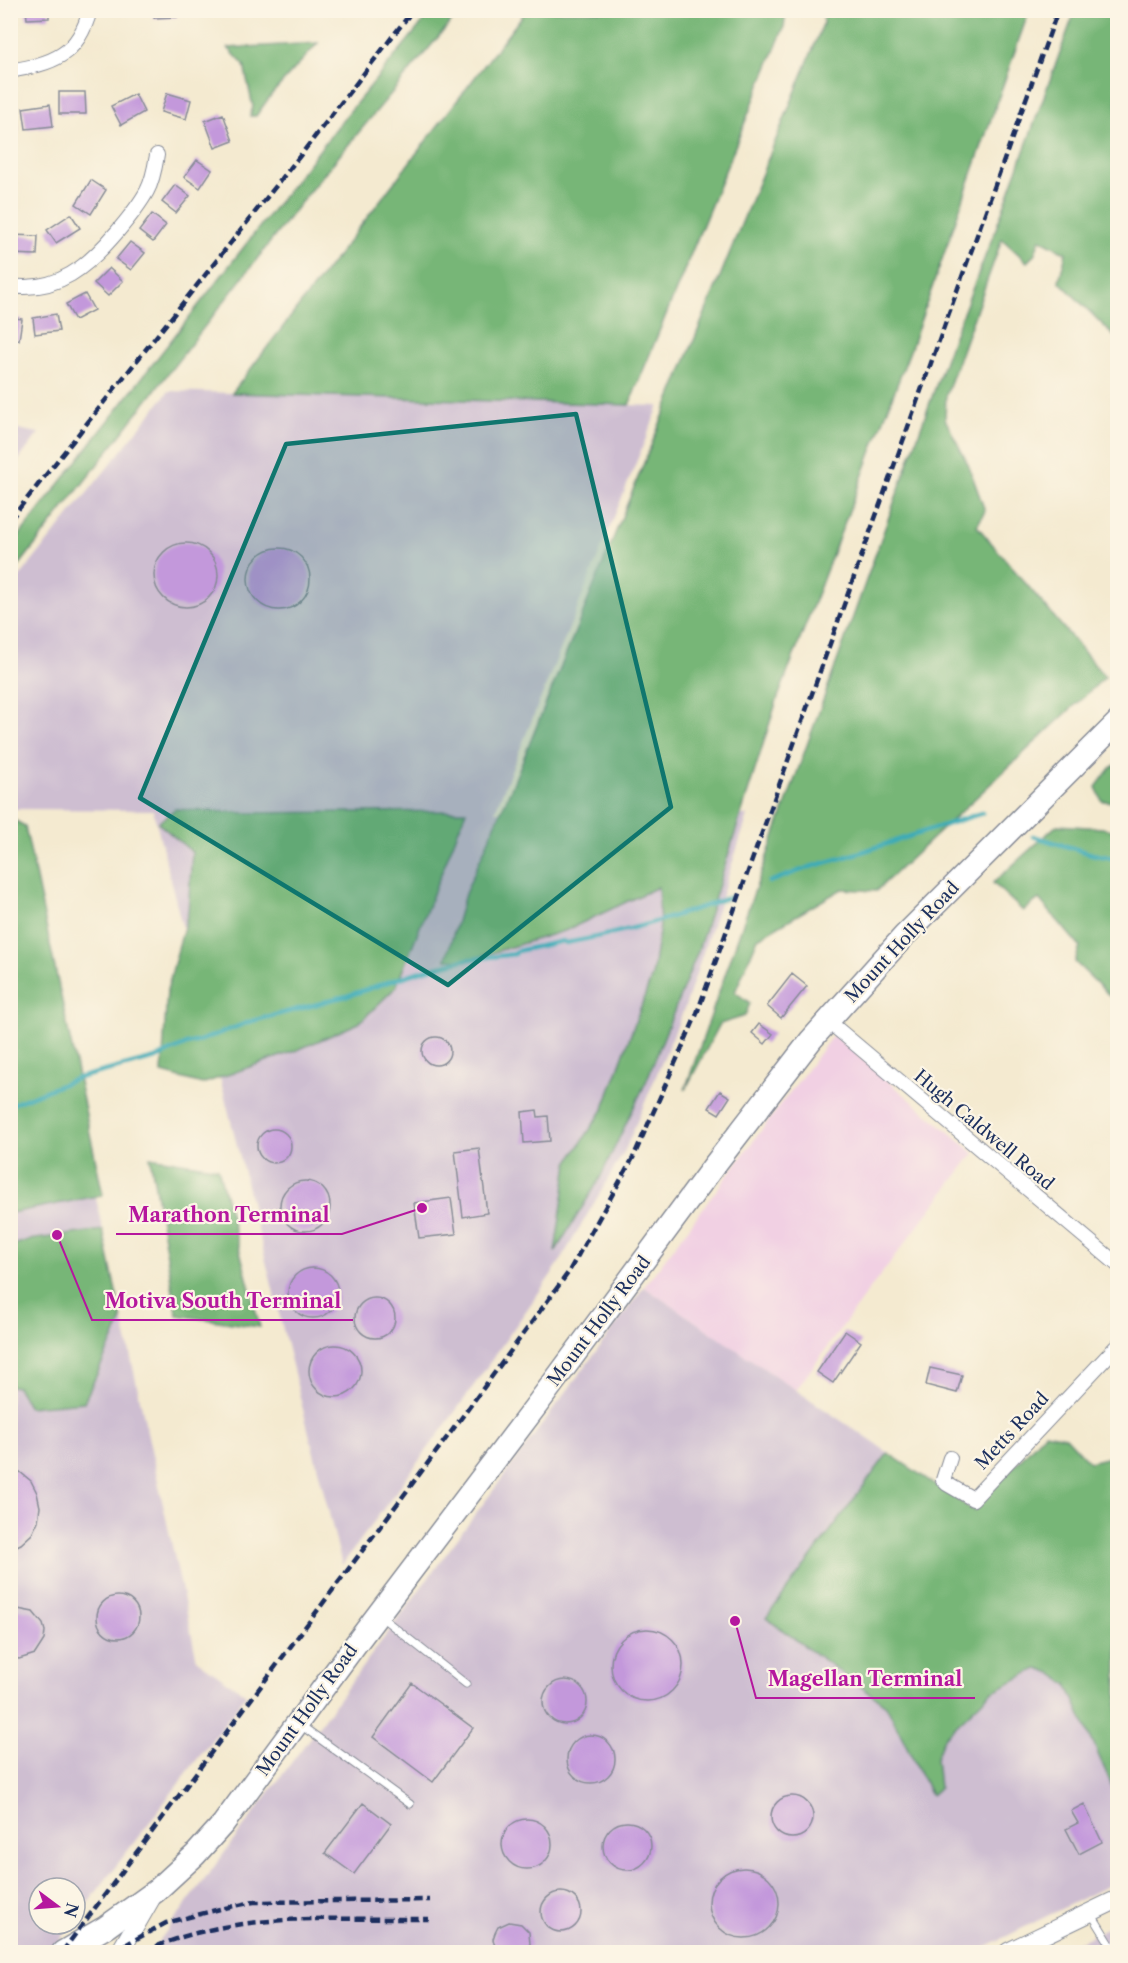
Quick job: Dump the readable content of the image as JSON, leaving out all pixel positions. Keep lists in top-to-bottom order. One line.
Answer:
{"streets":{"main road":["Mount Holly Road"],"street":["Hugh Caldwell Road","Metts Road"]},"crossings":[["Mount Holly Road","Hugh Caldwell Road"]],"places":["Marathon Terminal","Motiva South Terminal","Magellan Terminal"],"north":"right"}
